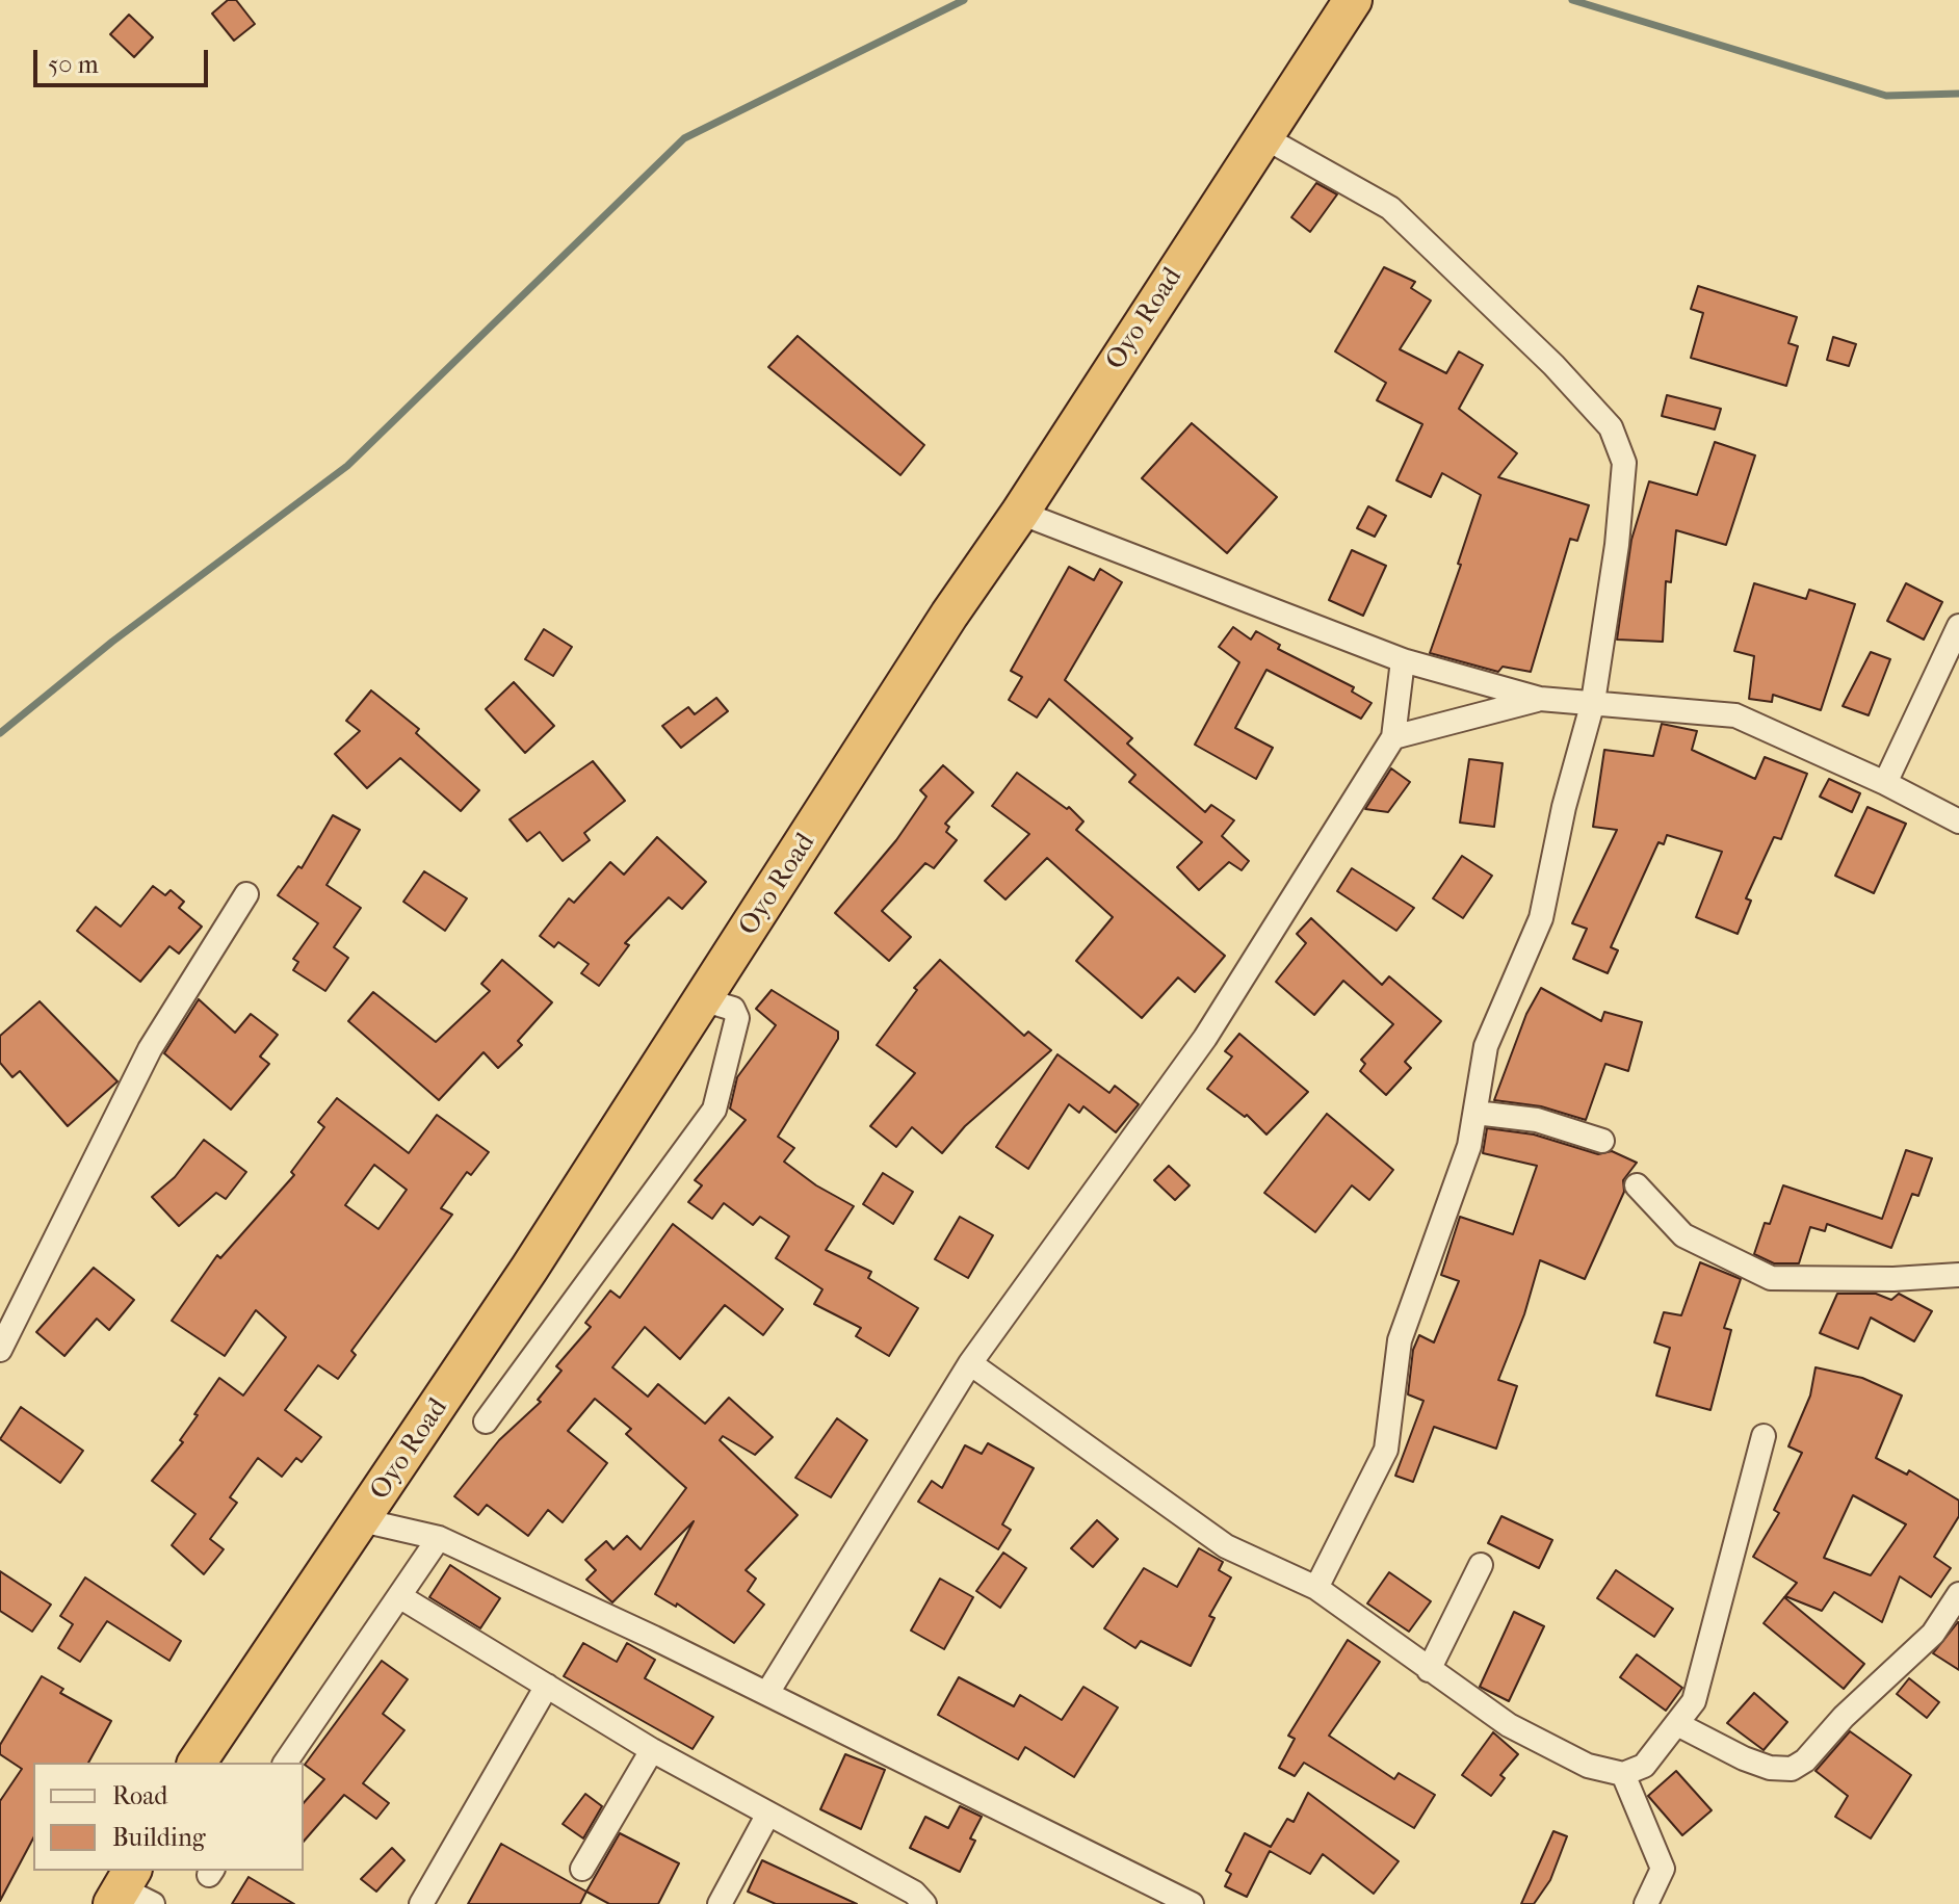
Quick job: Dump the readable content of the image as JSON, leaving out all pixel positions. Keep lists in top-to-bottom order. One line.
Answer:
{"streets":{"highway":["Oyo Road"]},"legend":["Road","Building"],"scale_bar":"50 m"}
